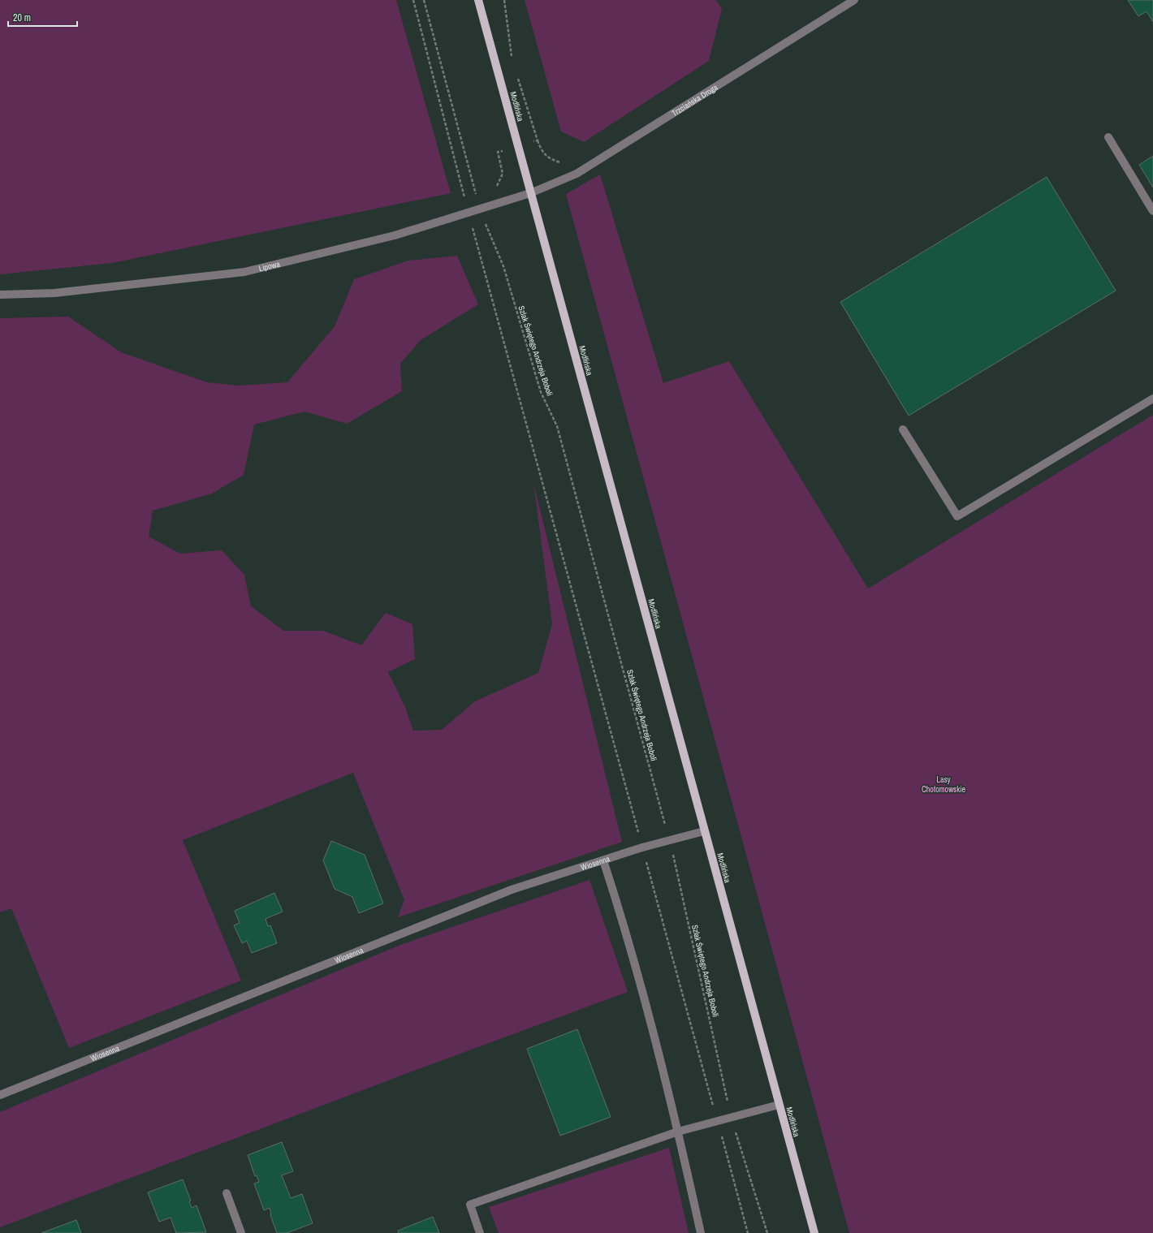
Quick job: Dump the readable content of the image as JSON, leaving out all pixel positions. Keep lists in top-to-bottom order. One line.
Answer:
{"streets":{"main road":["Modlińska"],"street":["Trzciańska Droga","Lipowa","Wiosenna"],"path":["Szlak Świętego Andrzeja Boboli"]},"crossings":[["Trzciańska Droga","Modlińska"],["Trzciańska Droga","Lipowa"],["Modlińska","Lipowa"],["Modlińska","Wiosenna"],["Lipowa","Szlak Świętego Andrzeja Boboli"],["Szlak Świętego Andrzeja Boboli","Wiosenna"]],"parks":["Lasy Chotomowskie"],"scale_bar":"20 m"}
